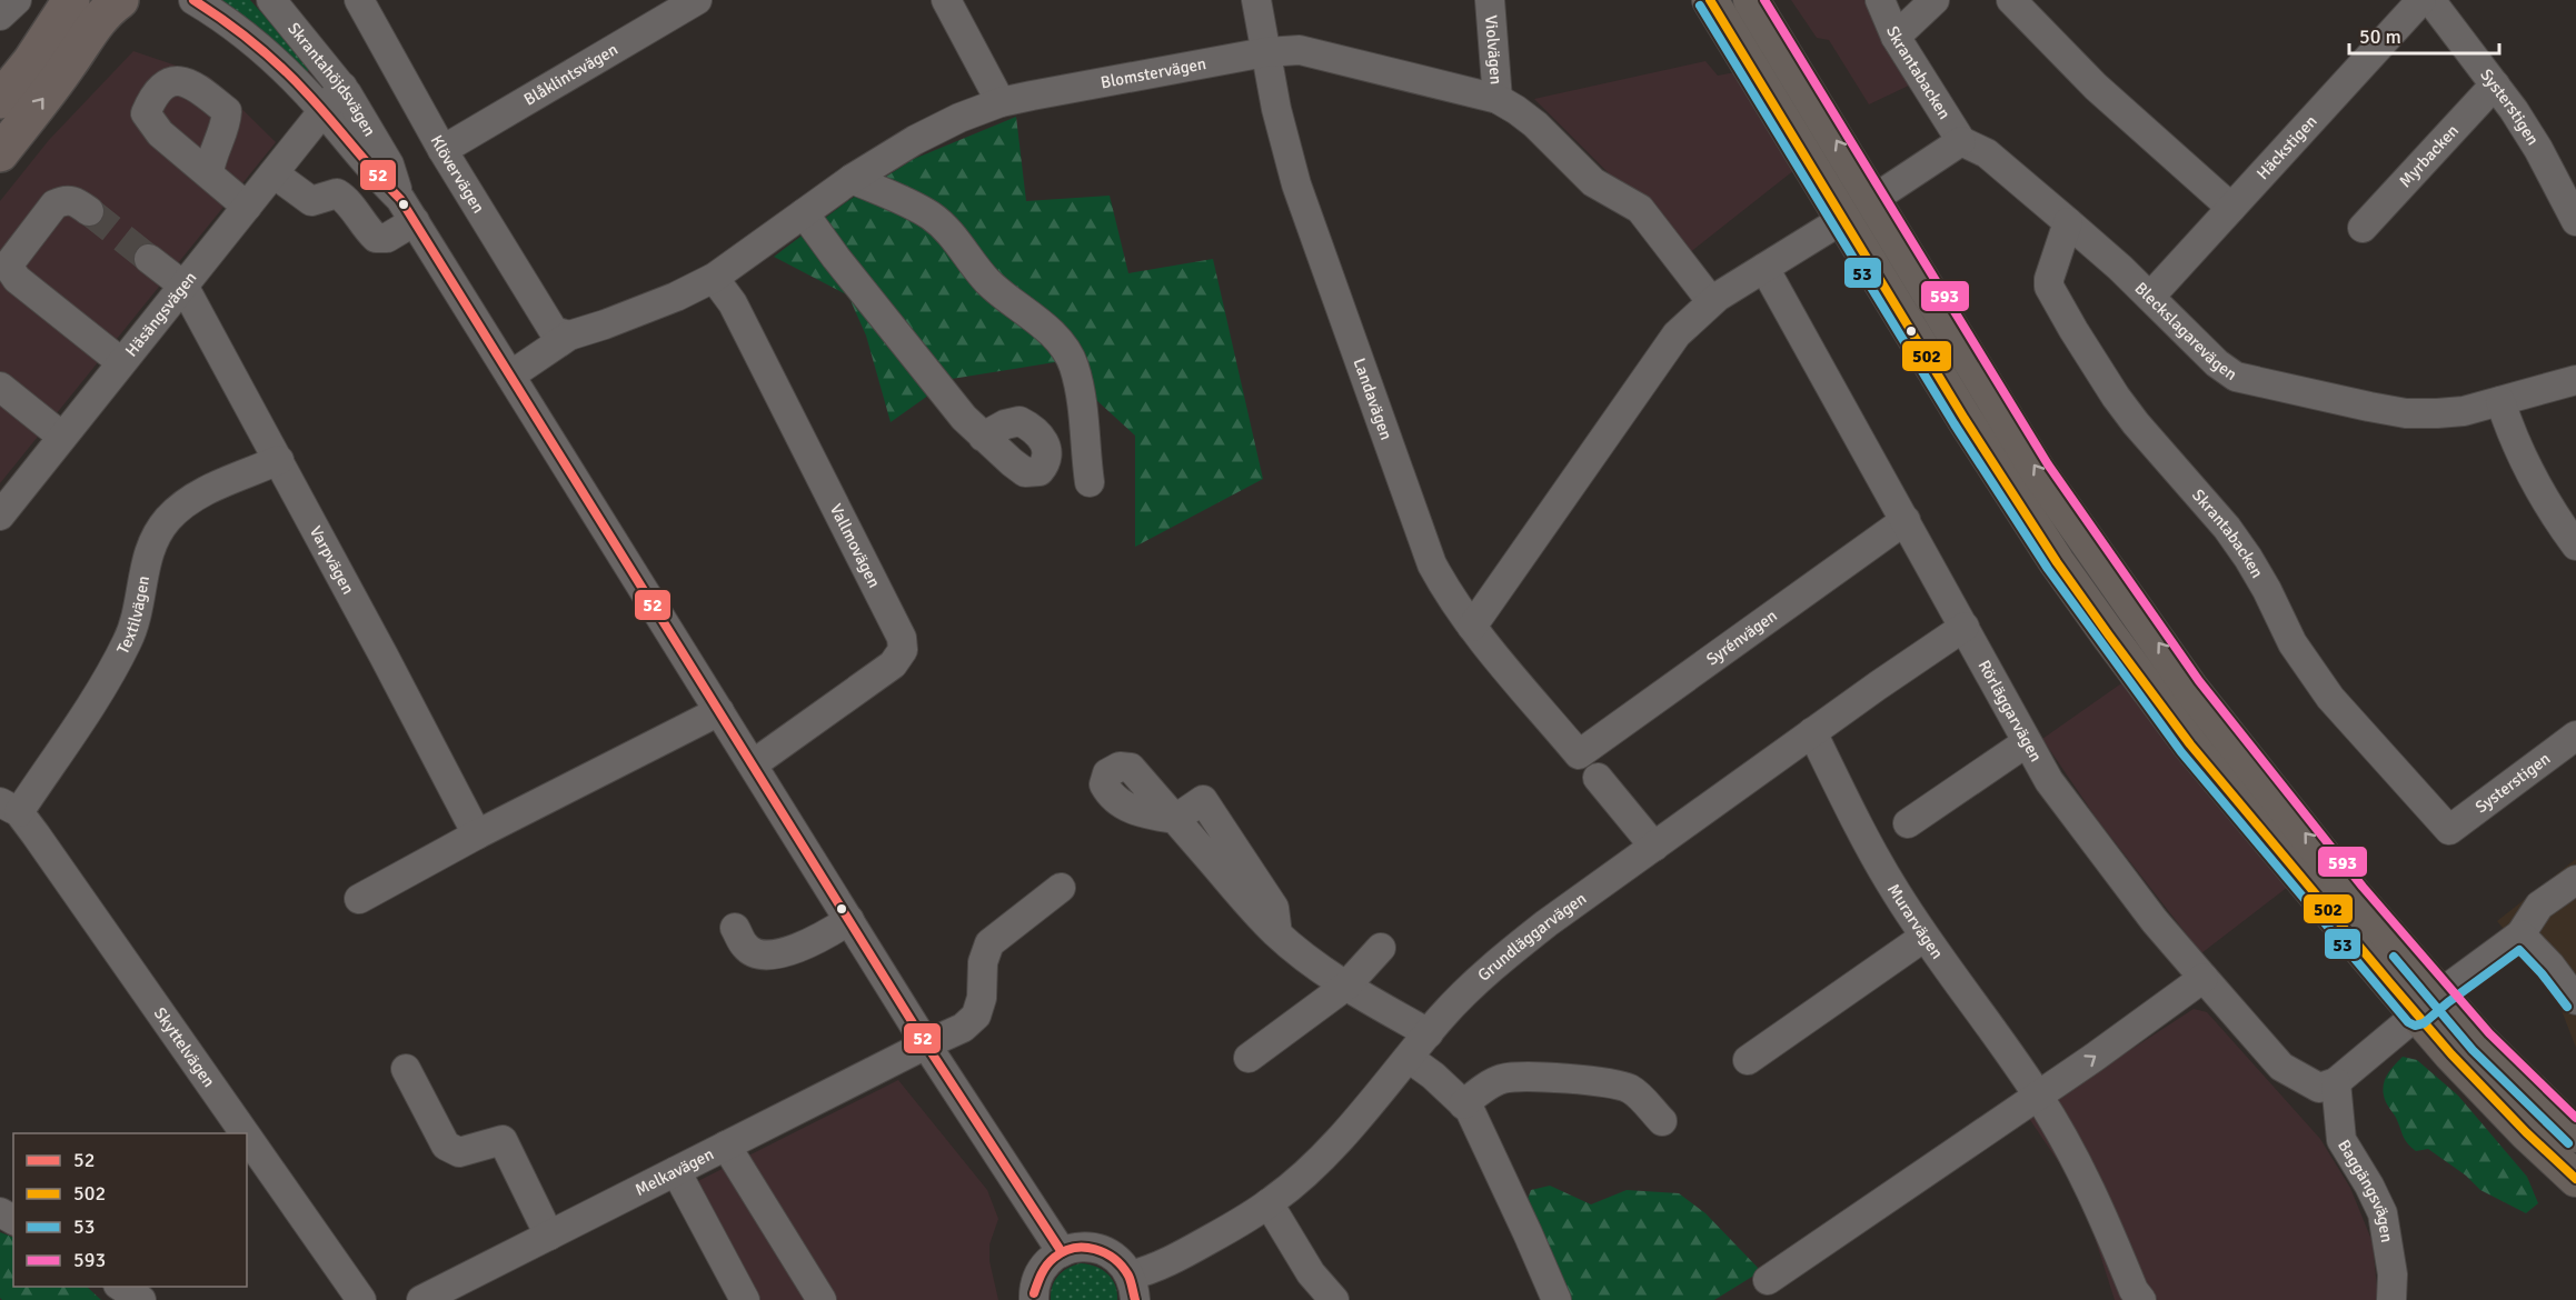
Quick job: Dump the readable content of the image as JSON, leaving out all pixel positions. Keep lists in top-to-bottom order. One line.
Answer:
{"streets":{"street":["Violvägen","Skrantabacken","Blomstervägen","Blåklintsvägen","Skrantahöjdsvägen","Systerstigen","Häckstigen","Myrbacken","Klövervägen","Häsängsvägen","Bleckslagarevägen","Landavägen","Vallmovägen","Varpvägen","Textilvägen","Syrénvägen","Rörläggarvägen","Murarvägen","Grundläggarvägen","Skyttelvägen","Melkavägen","Baggängsvägen"]},"crossings":[["Violvägen","Blomstervägen"],["Skrantabacken","Systerstigen"],["Skrantabacken","Bleckslagarevägen"],["Blomstervägen","Skrantahöjdsvägen"],["Blomstervägen","Klövervägen"],["Blomstervägen","Landavägen"],["Blomstervägen","Vallmovägen"],["Blåklintsvägen","Klövervägen"],["Skrantahöjdsvägen","Häsängsvägen"],["Skrantahöjdsvägen","Vallmovägen"],["Skrantahöjdsvägen","Melkavägen"],["Systerstigen","Myrbacken"],["Häckstigen","Bleckslagarevägen"],["Häsängsvägen","Varpvägen"],["Landavägen","Syrénvägen"],["Varpvägen","Textilvägen"],["Textilvägen","Skyttelvägen"],["Syrénvägen","Rörläggarvägen"],["Rörläggarvägen","Grundläggarvägen"],["Rörläggarvägen","Baggängsvägen"],["Murarvägen","Grundläggarvägen"]],"lines":["transit line 52","transit line 502","transit line 593","transit line 53"],"legend":["52","502","53","593"],"scale_bar":"50 m"}
